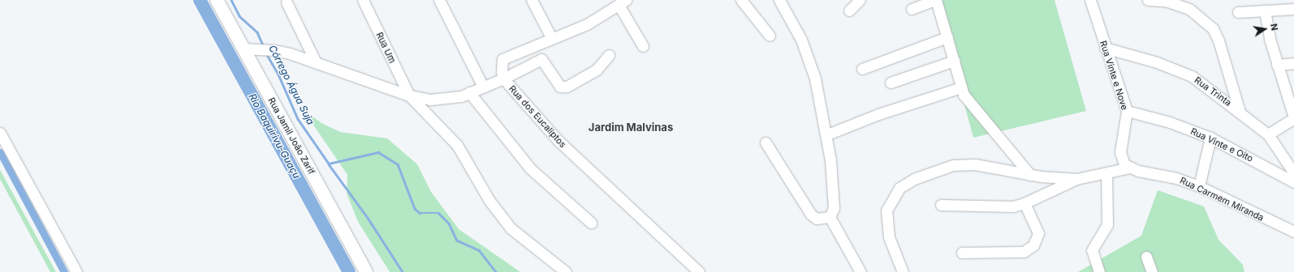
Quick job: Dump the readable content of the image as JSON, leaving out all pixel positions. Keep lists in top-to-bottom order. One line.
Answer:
{"streets":{"main road":["Rua Jamil João Zarif"],"street":["Rua Um","Rua Vinte e Nove","Rua Trinta","Rua dos Eucaliptos","Rua Vinte e Oito","Rua Carmem Miranda"]},"crossings":[["Rua Um","Rua dos Eucaliptos"],["Rua Vinte e Nove","Rua Trinta"],["Rua Vinte e Nove","Rua Vinte e Oito"],["Rua Vinte e Nove","Rua Carmem Miranda"],["Rua dos Eucaliptos","Rua Jamil João Zarif"]],"districts":["Jardim Malvinas"],"water":["Córrego Água Suja","Rio Baquirivu-Guaçu"],"north":"right"}
